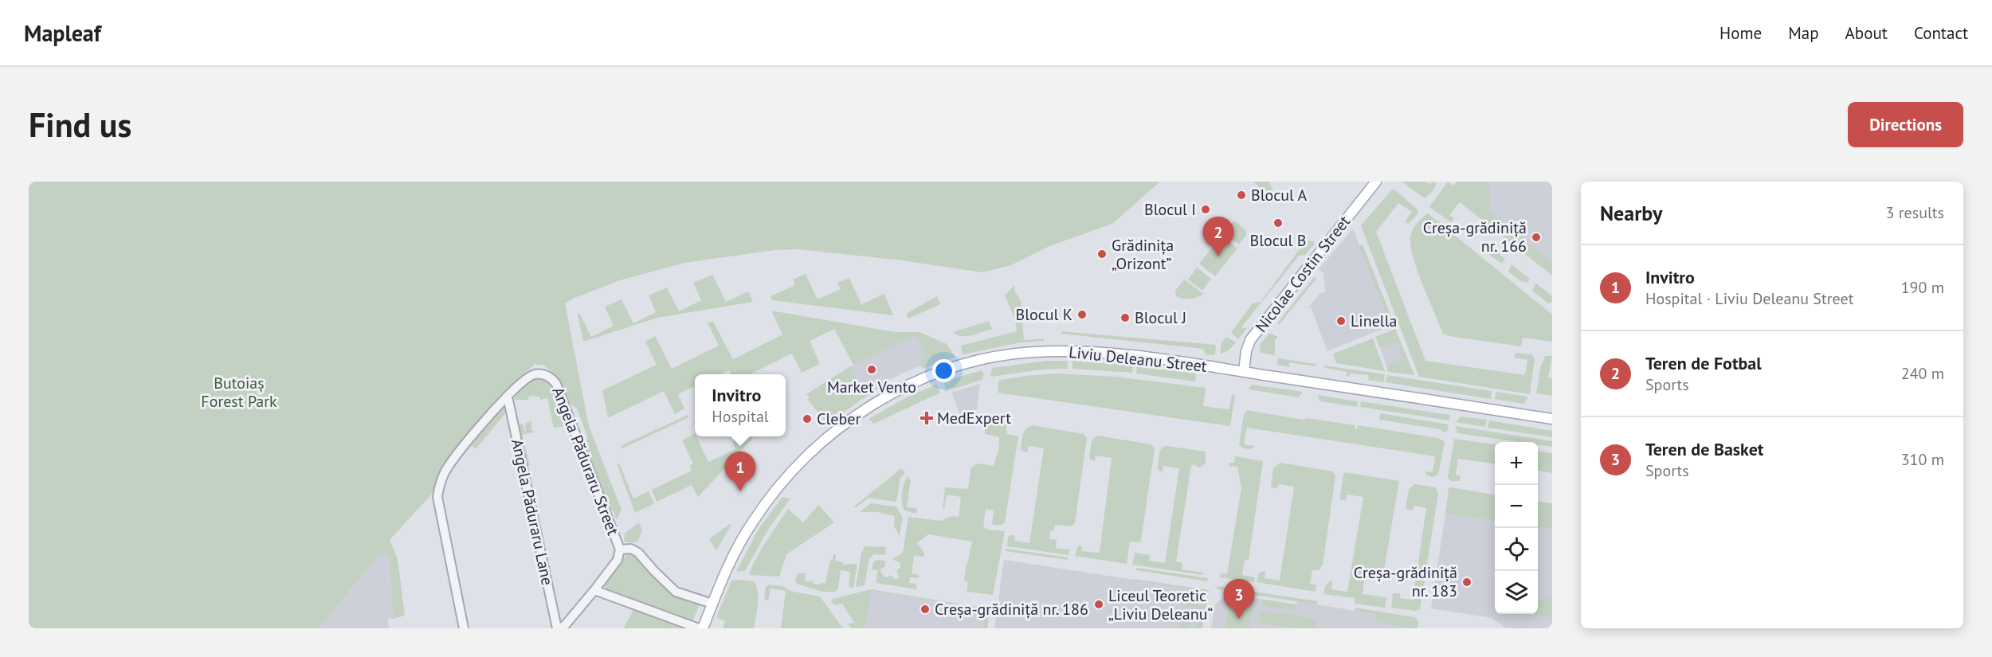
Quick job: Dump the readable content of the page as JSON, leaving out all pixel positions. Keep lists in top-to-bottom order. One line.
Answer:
{"streets":{"main road":["Nicolae Costin Street","Liviu Deleanu Street"],"street":["Angela Păduraru Street","Angela Păduraru Lane"]},"crossings":[["Nicolae Costin Street","Liviu Deleanu Street"],["Angela Păduraru Street","Angela Păduraru Lane"]],"parks":["Butoiaș Forest Park"],"places":{"other":["Blocul A","Blocul I","Blocul B","Creșa-grădiniță nr. 166","Grădinița „Orizont”","Blocul K","Blocul J","Linella","Market Vento","Cleber","Creșa-grădiniță nr. 183","Liceul Teoretic „Liviu Deleanu“","Creșa-grădiniță nr. 186"],"health":["MedExpert"]},"page":{"header":"Mapleaf","nav":["Home","Map","About","Contact"],"buttons":"Directions","title":"Find us","heading":["Nearby","3 results"],"pins":["2","1","3"],"list":[{"mark":"1","name":"Invitro","note":"Hospital · Liviu Deleanu Street","value":"190 m"},{"mark":"2","name":"Teren de Fotbal","note":"Sports","value":"240 m"},{"mark":"3","name":"Teren de Basket","note":"Sports","value":"310 m"}],"popup":["Invitro","Hospital"],"map_buttons":["+","−"]}}
